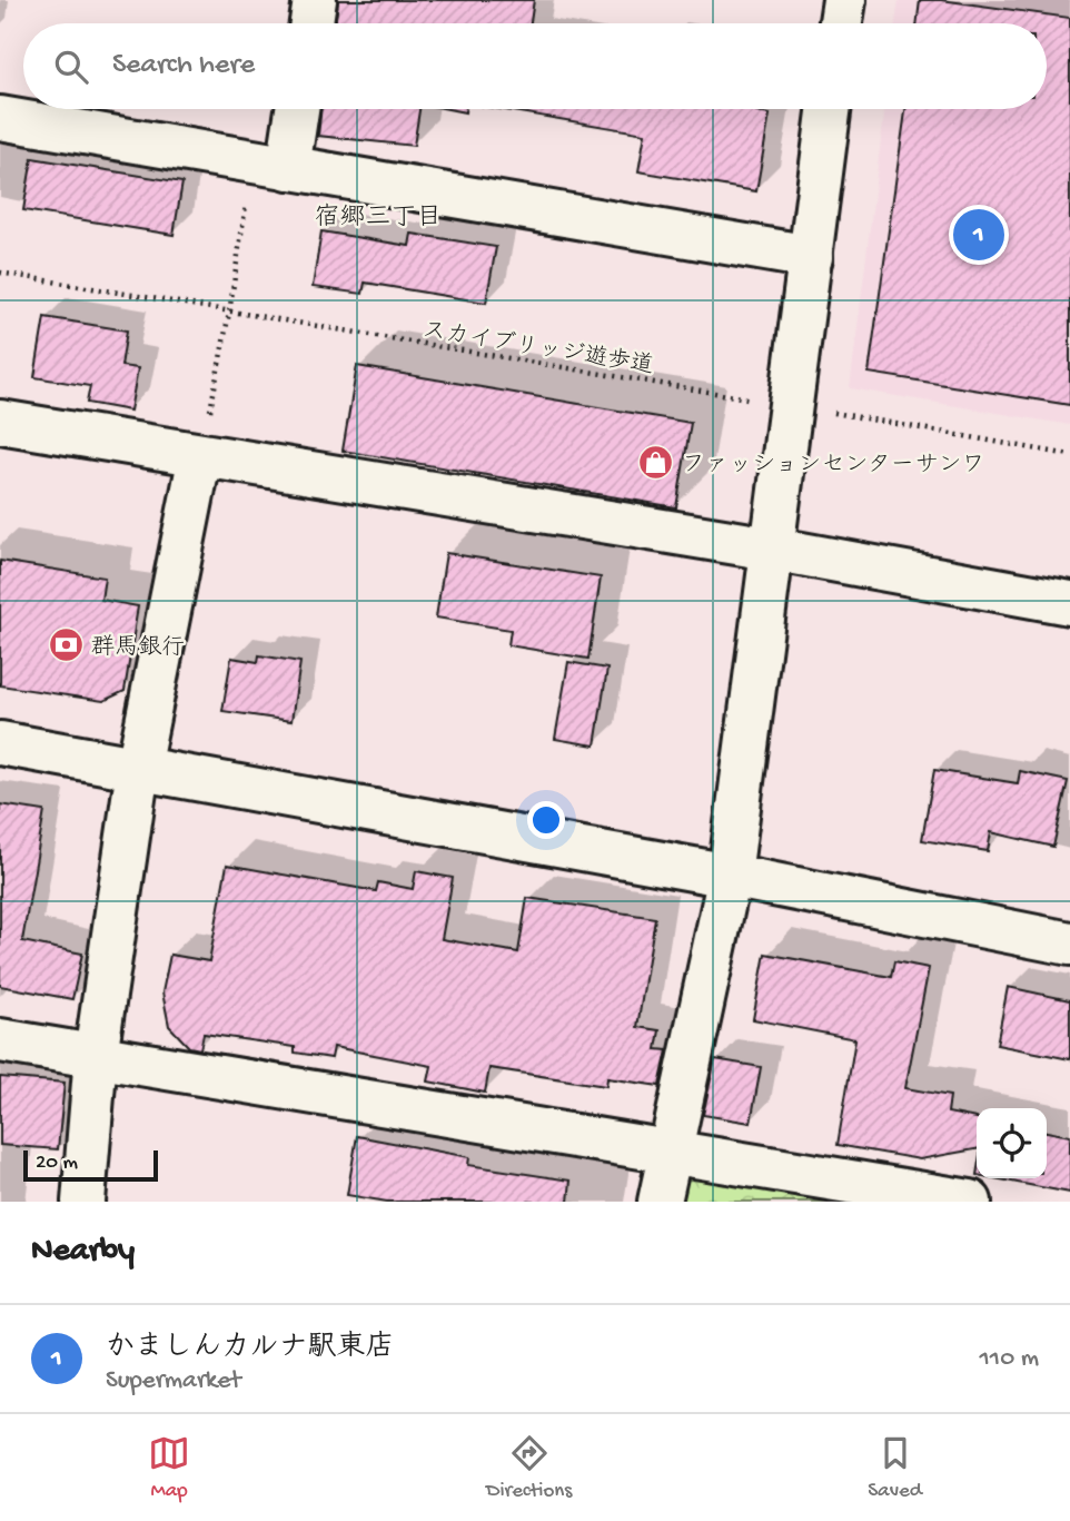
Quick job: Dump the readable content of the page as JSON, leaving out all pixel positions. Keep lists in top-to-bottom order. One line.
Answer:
{"streets":{"path":["スカイブリッジ遊歩道"]},"districts":["宿郷三丁目"],"places":{"shop":["ファッションセンターサンワ"],"bank":["群馬銀行"]},"scale_bar":"20 m","page":{"search":"Search here","pins":"1","scale":"20 m","heading":"Nearby","list":[{"mark":"1","name":"かましんカルナ駅東店","note":"Supermarket","value":"110 m"}],"nav":["Map","Directions","Saved"]}}
